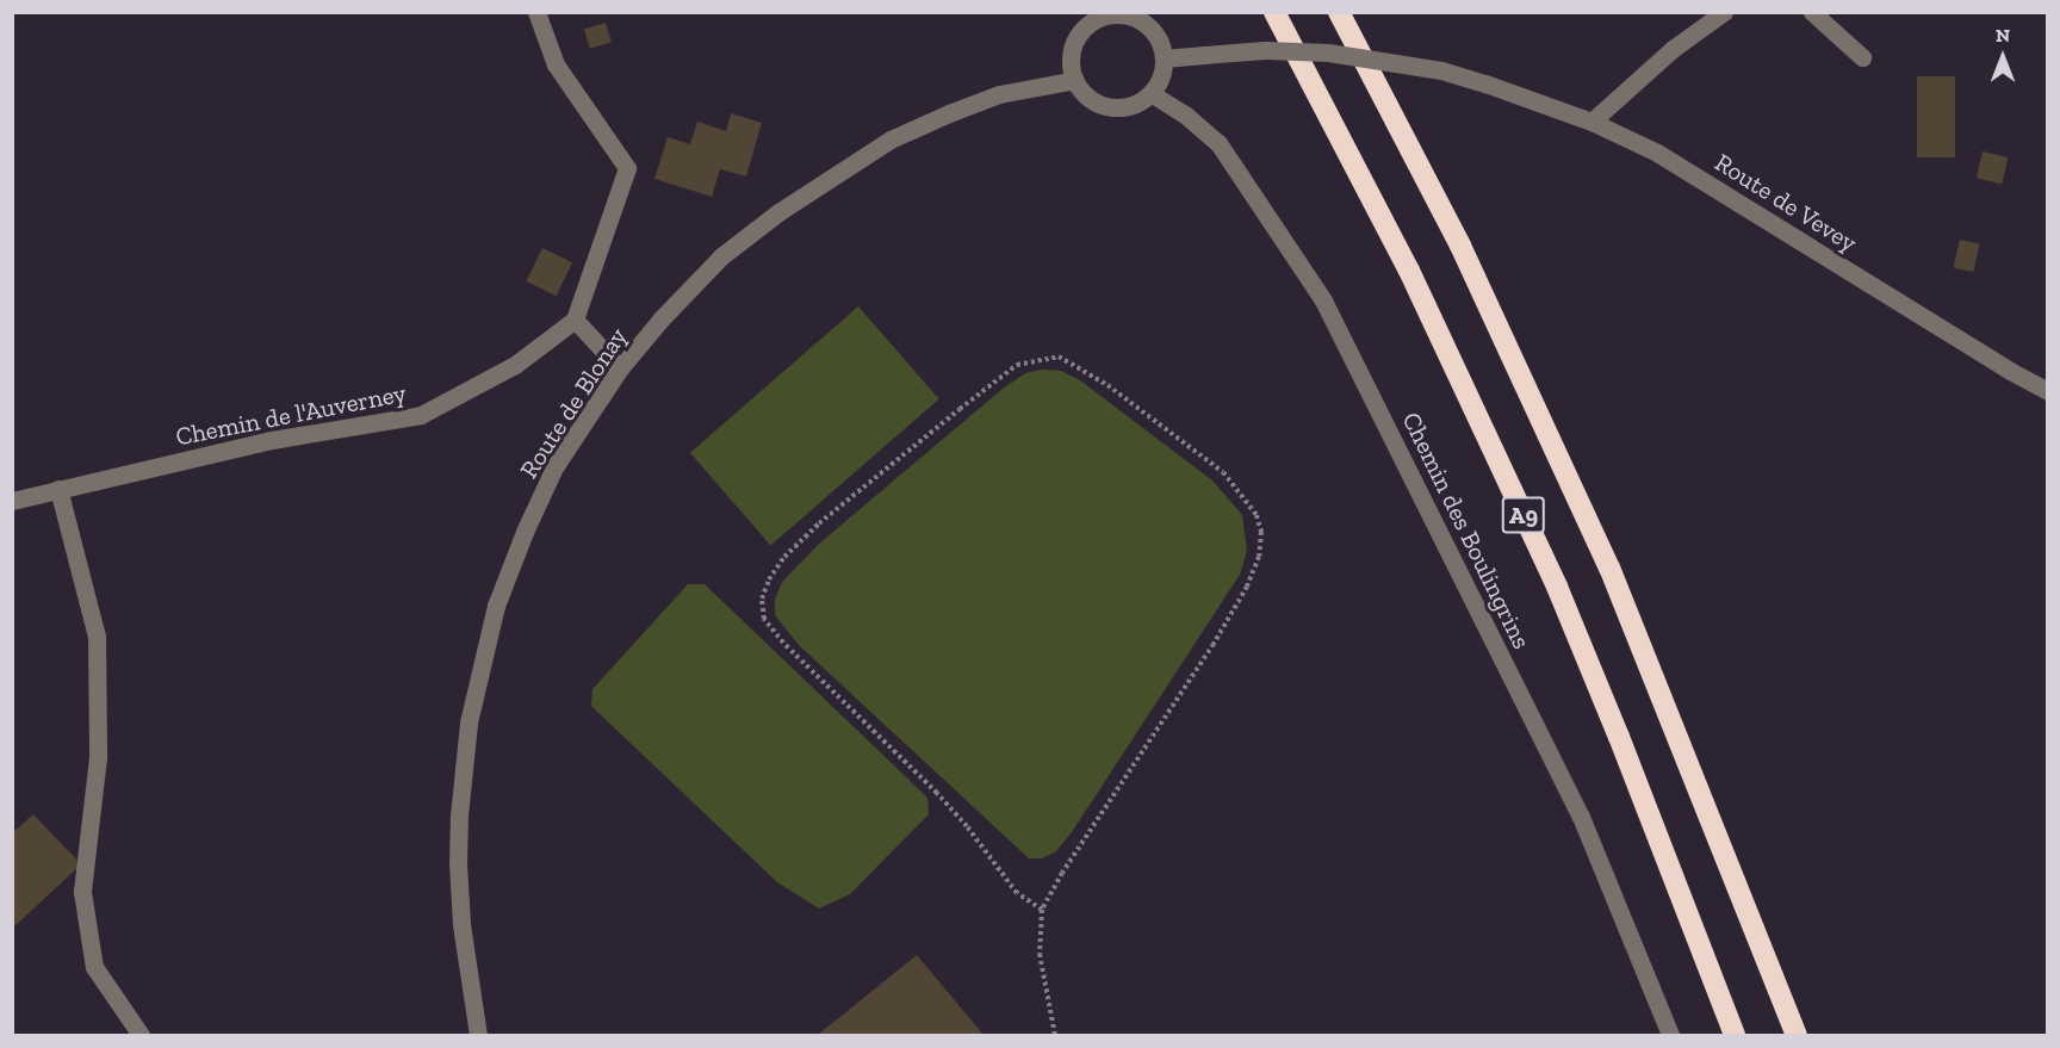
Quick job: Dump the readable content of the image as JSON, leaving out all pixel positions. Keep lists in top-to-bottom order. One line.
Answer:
{"streets":{"highway":["A9"],"street":["Route de Vevey","Route de Blonay","Chemin de l'Auverney","Chemin des Boulingrins"]},"crossings":[["Route de Vevey","Route de Blonay"],["Route de Vevey","Chemin des Boulingrins"],["Route de Blonay","Chemin des Boulingrins"]],"north":"top"}
